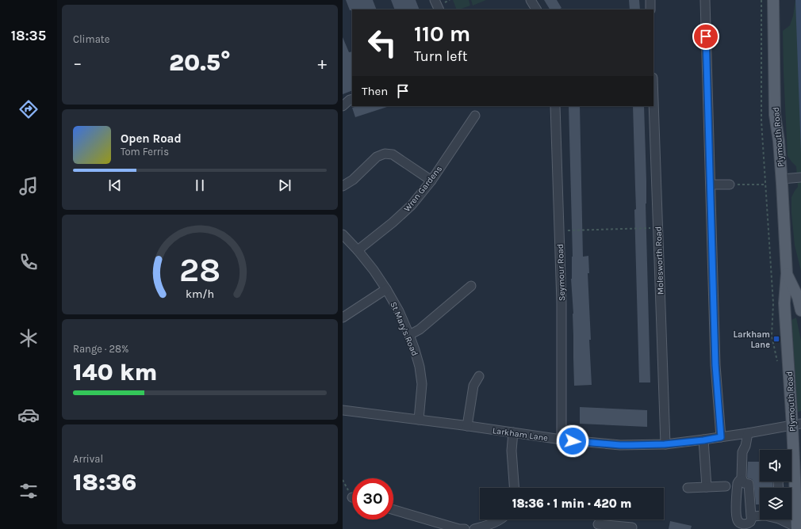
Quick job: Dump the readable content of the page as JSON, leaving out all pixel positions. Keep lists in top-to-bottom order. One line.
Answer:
{"streets":{"main road":["Plymouth Road"],"street":["Wren Gardens","Molesworth Road","Seymour Road","St Mary's Road","Larkham Lane"]},"crossings":[["Plymouth Road","Larkham Lane"],["Wren Gardens","St Mary's Road"],["Molesworth Road","Larkham Lane"],["Seymour Road","Larkham Lane"],["St Mary's Road","Larkham Lane"]],"places":{"transit":["Larkham Lane"]},"page":{"tabs":"18:35","tile":["Climate",["Range · 28%","140 km"],["Arrival","18:36"]],"turn":["110 m","Turn left"],"heat":["−","20.5°","+"],"then":"Then","song":["Open Road","Tom Ferris"],"limit":"30","trip":"18:36 · 1 min · 420 m","gauge":["28","km/h"]}}
